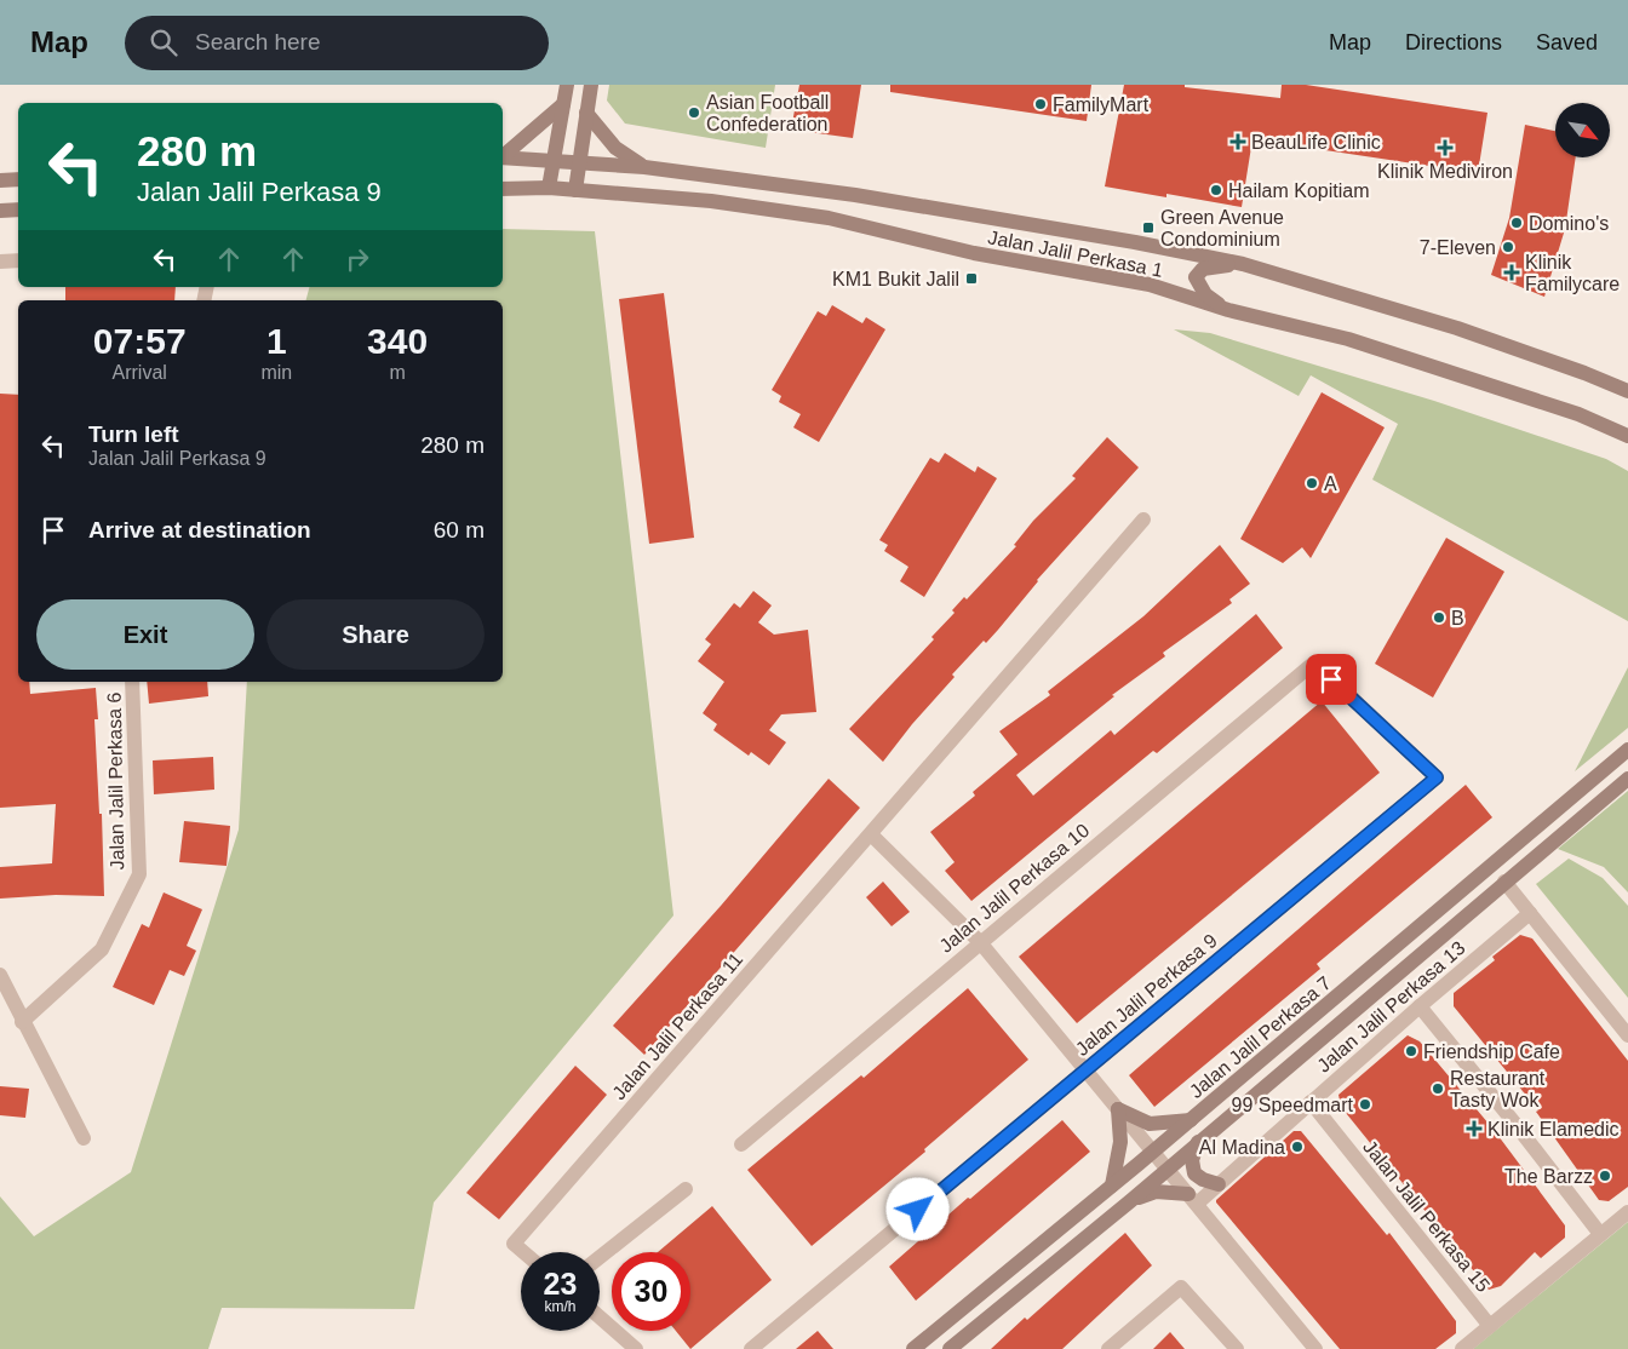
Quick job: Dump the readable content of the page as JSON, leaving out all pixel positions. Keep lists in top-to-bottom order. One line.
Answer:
{"streets":{"main road":["Jalan Jalil Perkasa 1","Jalan Jalil Perkasa 7"],"street":["Jalan Jalil Perkasa 6","Jalan Jalil Perkasa 10","Jalan Jalil Perkasa 9","Jalan Jalil Perkasa 13","Jalan Jalil Perkasa 11","Jalan Jalil Perkasa 15"]},"crossings":[["Jalan Jalil Perkasa 10","Jalan Jalil Perkasa 9"],["Jalan Jalil Perkasa 13","Jalan Jalil Perkasa 15"]],"places":{"other":["FamilyMart","Asian Football Confederation","Hailam Kopitiam","Domino's","7-Eleven","A","B","Friendship Cafe","Restaurant Tasty Wok","99 Speedmart","Al Madina","The Barzz"],"health":["BeauLife Clinic","Klinik Mediviron","Klinik Familycare","Klinik Elamedic"],"transit":["Green Avenue Condominium","KM1 Bukit Jalil"]},"north":"bottom right","page":{"header":"Map","search":"Search here","nav":["Map","Directions","Saved"],"turn":["280 m","Jalan Jalil Perkasa 9"],"eta":["07:57","Arrival","1","min","340","m"],"list":[{"name":"Turn left","note":"Jalan Jalil Perkasa 9","value":"280 m"},{"name":"Arrive at destination","value":"60 m"}],"buttons":["Exit","Share"],"speed":"23 km/h","limit":"30"}}
